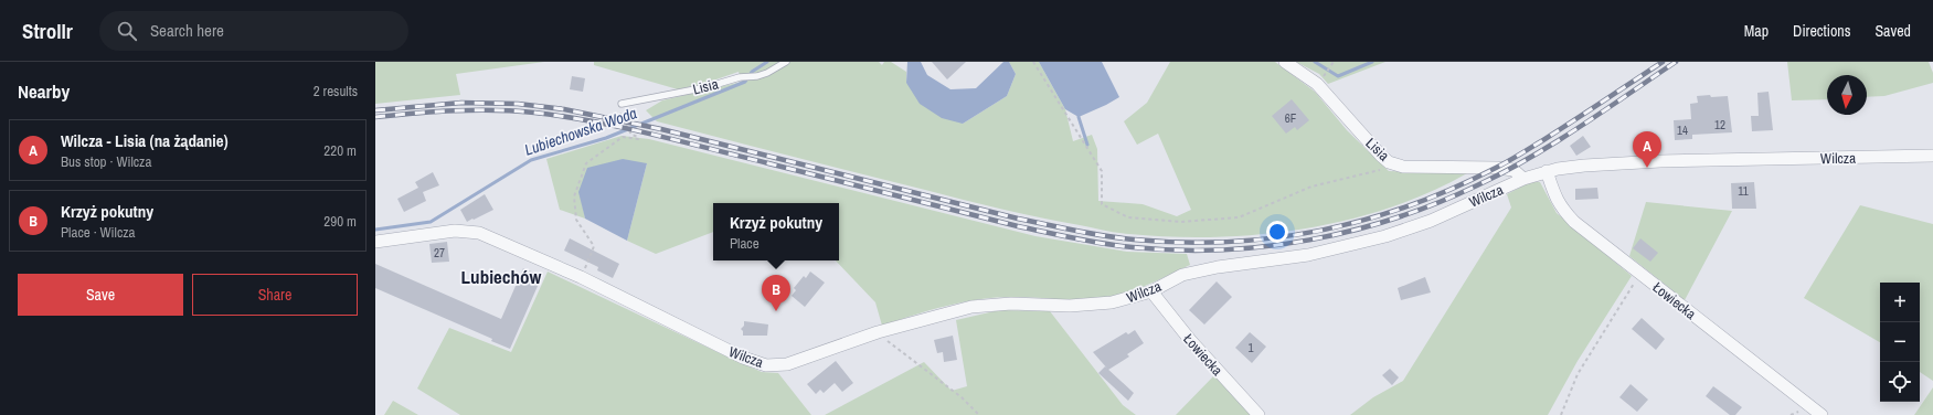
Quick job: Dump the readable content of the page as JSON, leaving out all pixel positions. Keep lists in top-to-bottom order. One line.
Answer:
{"streets":{"street":["Lisia","Wilcza","Łowiecka"]},"crossings":[["Lisia","Wilcza"],["Wilcza","Łowiecka"]],"districts":["Lubiechów"],"water":["Lubiechowska Woda"],"house_numbers":["6F","12","14","11","27","1"],"north":"bottom","page":{"header":"Strollr","search":"Search here","nav":["Map","Directions","Saved"],"heading":["Nearby","2 results"],"list":[{"mark":"A","name":"Wilcza - Lisia (na żądanie)","note":"Bus stop · Wilcza","value":"220 m"},{"mark":"B","name":"Krzyż pokutny","note":"Place · Wilcza","value":"290 m"}],"pins":["A","B"],"popup":["Krzyż pokutny","Place"],"buttons":["Save","Share"],"map_buttons":["+","−"]}}
